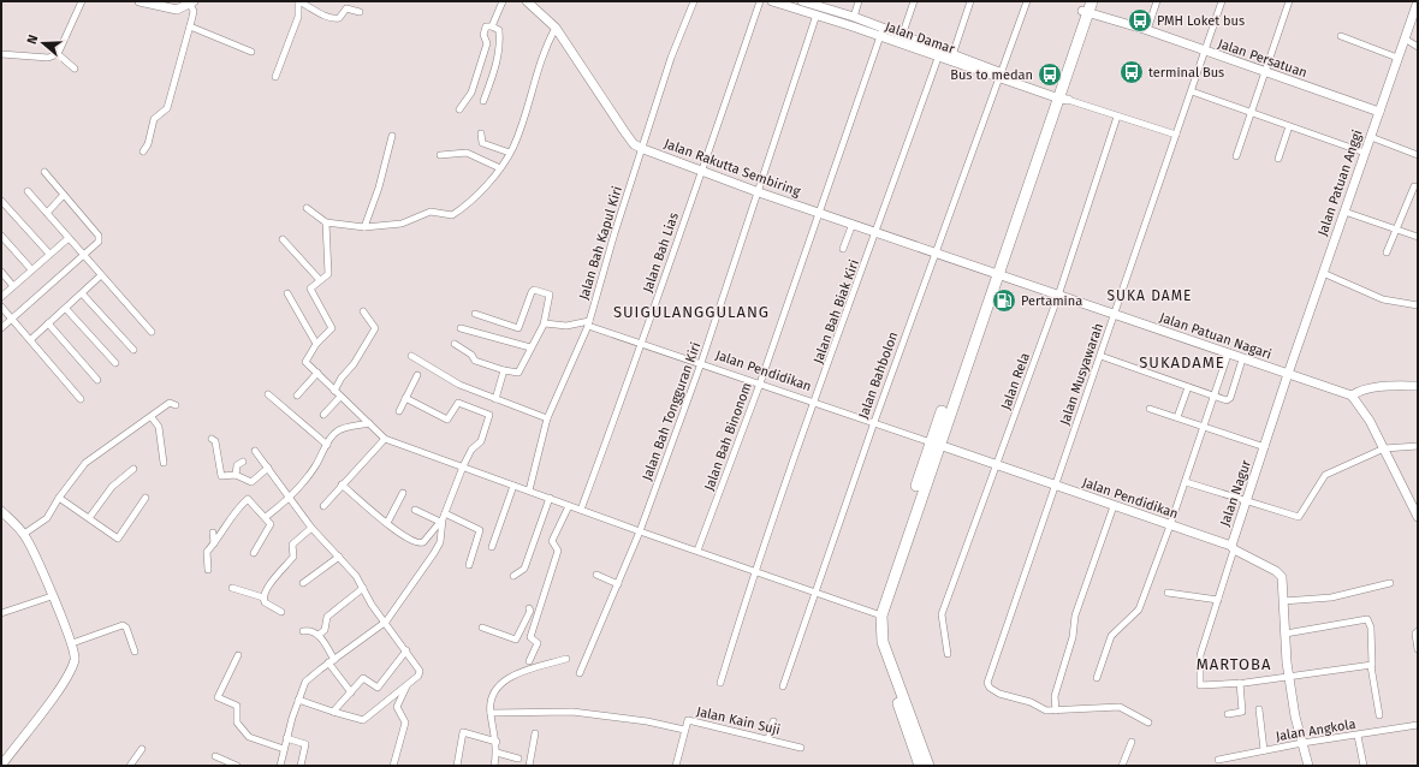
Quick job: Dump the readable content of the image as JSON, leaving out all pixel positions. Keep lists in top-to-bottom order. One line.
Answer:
{"streets":{"street":["Jalan Damar","Jalan Persatuan","Jalan Rakutta Sembiring","Jalan Patuan Anggi","Jalan Bah Kapul Kiri","Jalan Bah Lias","Jalan Bah Biak Kiri","Jalan Patuan Nagari","Jalan Pendidikan","Jalan Musyawarah","Jalan Bahbolon","Jalan Rela","Jalan Bah Tongguran Kiri","Jalan Bah Binonom","Jalan Nagur","Jalan Kain Suji","Jalan Angkola"]},"crossings":[["Jalan Damar","Jalan Bah Biak Kiri"],["Jalan Damar","Jalan Bahbolon"],["Jalan Damar","Jalan Bah Tongguran Kiri"],["Jalan Damar","Jalan Bah Binonom"],["Jalan Persatuan","Jalan Patuan Anggi"],["Jalan Persatuan","Jalan Musyawarah"],["Jalan Rakutta Sembiring","Jalan Bah Kapul Kiri"],["Jalan Rakutta Sembiring","Jalan Bah Lias"],["Jalan Rakutta Sembiring","Jalan Bah Biak Kiri"],["Jalan Rakutta Sembiring","Jalan Patuan Nagari"],["Jalan Rakutta Sembiring","Jalan Bahbolon"],["Jalan Rakutta Sembiring","Jalan Bah Tongguran Kiri"],["Jalan Rakutta Sembiring","Jalan Bah Binonom"],["Jalan Patuan Anggi","Jalan Patuan Nagari"],["Jalan Patuan Anggi","Jalan Nagur"],["Jalan Bah Kapul Kiri","Jalan Pendidikan"],["Jalan Bah Lias","Jalan Pendidikan"],["Jalan Bah Biak Kiri","Jalan Pendidikan"],["Jalan Patuan Nagari","Jalan Musyawarah"],["Jalan Patuan Nagari","Jalan Rela"],["Jalan Patuan Nagari","Jalan Nagur"],["Jalan Pendidikan","Jalan Musyawarah"],["Jalan Pendidikan","Jalan Bahbolon"],["Jalan Pendidikan","Jalan Rela"],["Jalan Pendidikan","Jalan Bah Tongguran Kiri"],["Jalan Pendidikan","Jalan Bah Binonom"],["Jalan Pendidikan","Jalan Nagur"]],"districts":["SUKA DAME","SUIGULANGGULANG","SUKADAME","MARTOBA"],"places":{"bus stop":["PMH Loket bus","terminal Bus","Bus to medan"],"fuel station":["Pertamina"]},"north":"left"}
